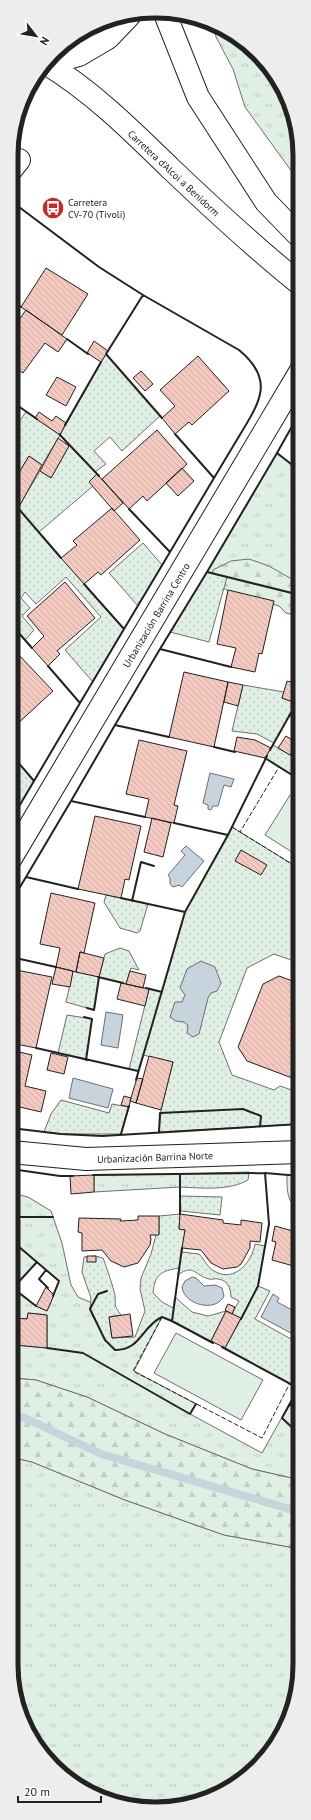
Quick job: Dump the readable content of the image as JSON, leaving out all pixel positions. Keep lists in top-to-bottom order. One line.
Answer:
{"streets":{"street":["Carretera d'Alcoi a Benidorm","Urbanización Barrina Centro","Urbanización Barrina Norte"]},"places":{"bus stop":["Carretera CV-70 (Tivoli)"]},"scale_bar":"20 m","north":"bottom right"}
